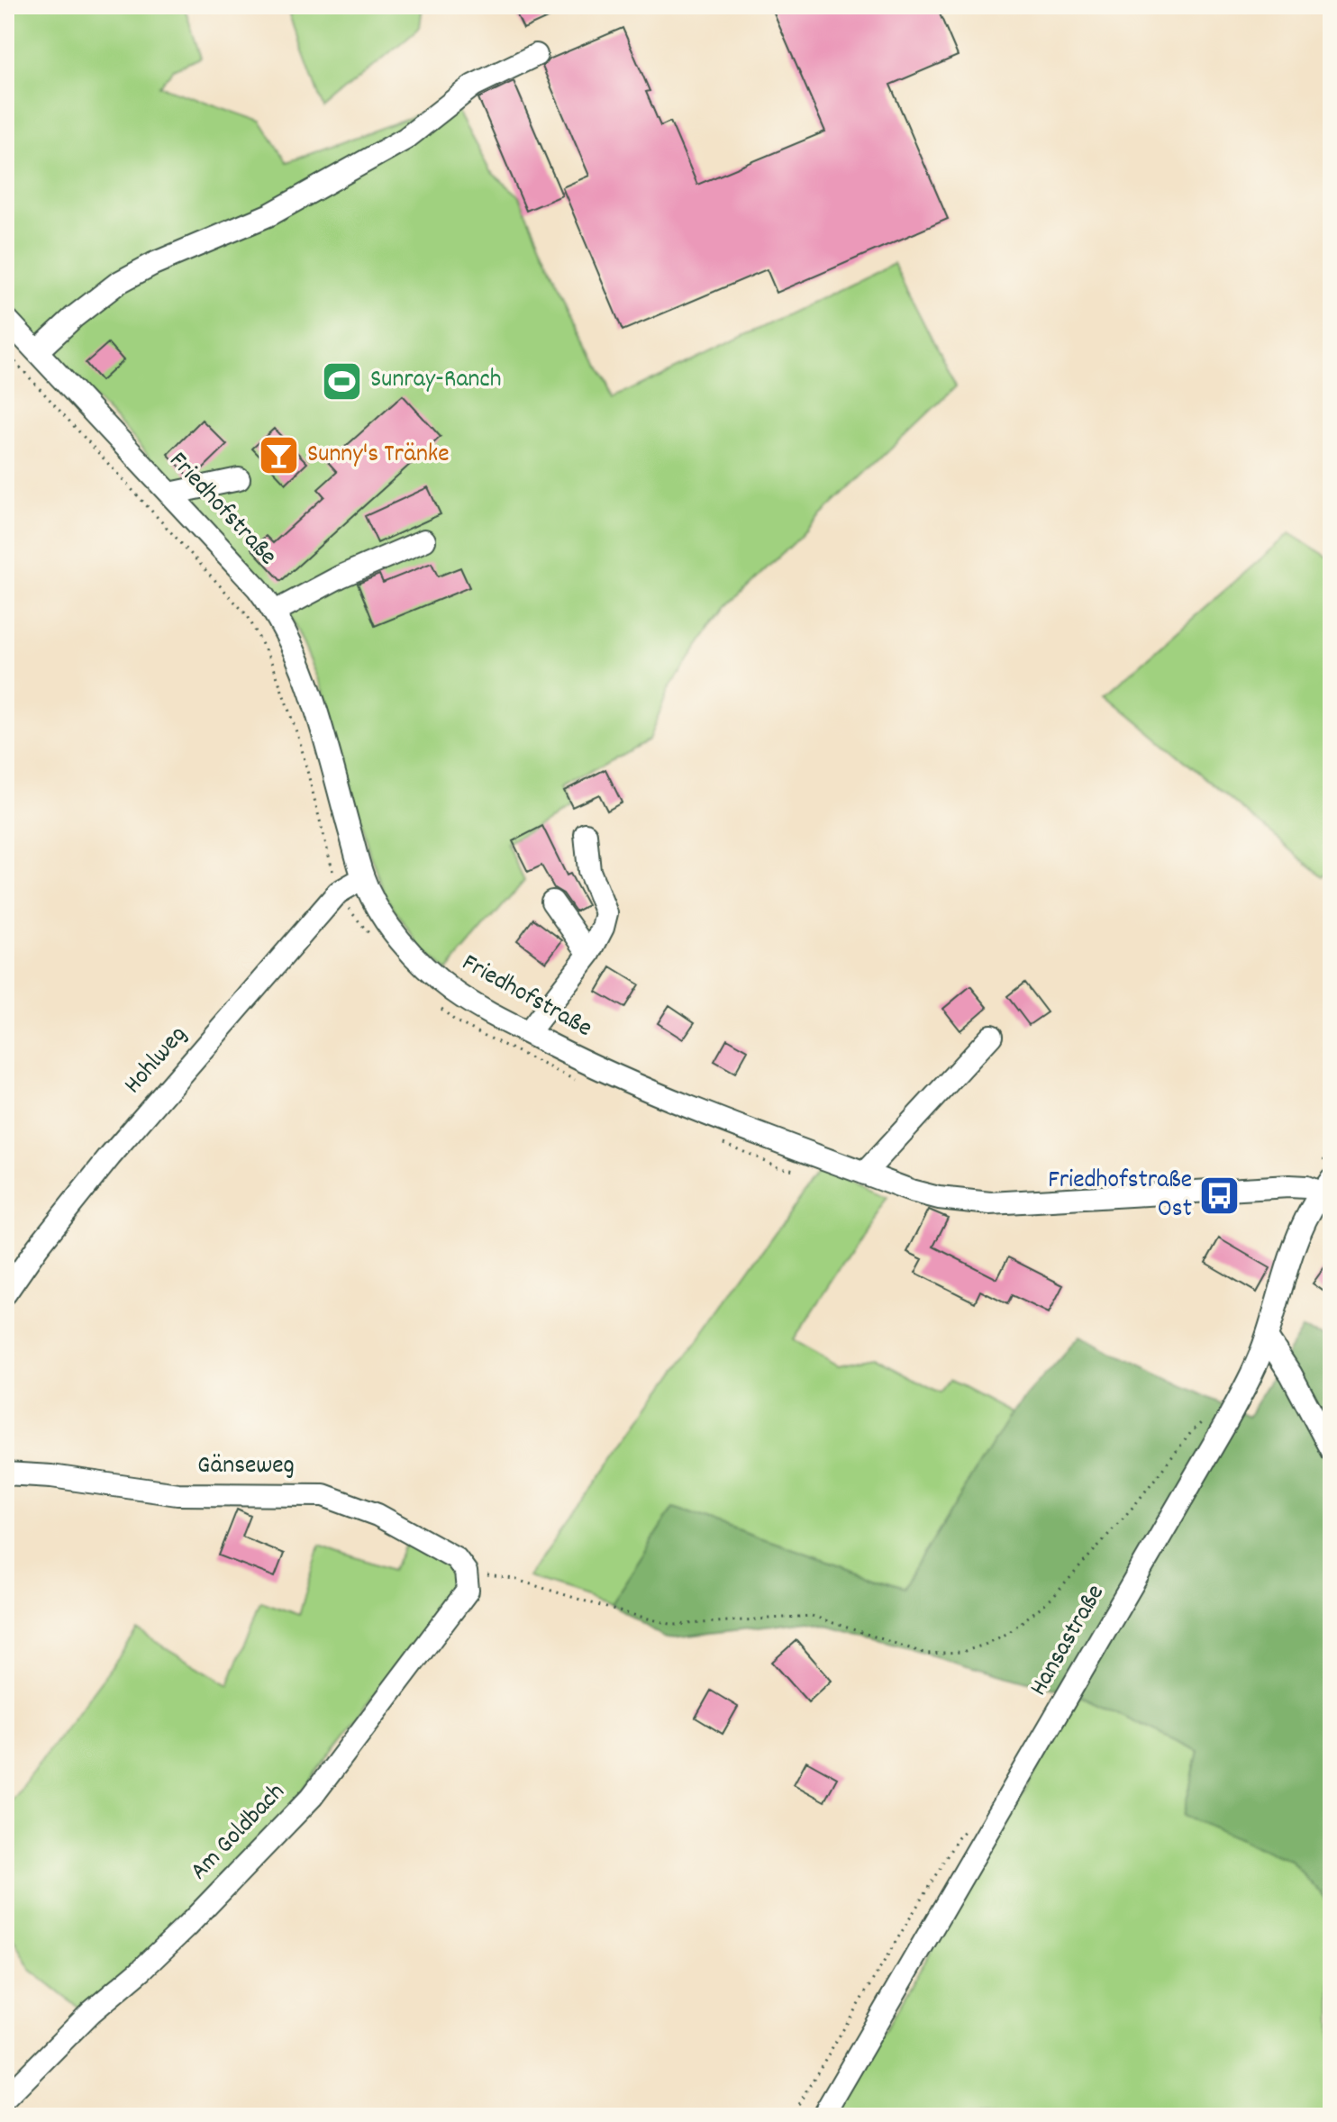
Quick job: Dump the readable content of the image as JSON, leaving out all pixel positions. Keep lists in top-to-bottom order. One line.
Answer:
{"streets":{"street":["Friedhofstraße","Hohlweg","Gänseweg","Hansastraße","Am Goldbach"]},"crossings":[["Friedhofstraße","Hohlweg"],["Friedhofstraße","Hansastraße"],["Gänseweg","Am Goldbach"]],"places":{"sports":["Sunray-Ranch"],"bar":["Sunny's Tränke"],"bus stop":["Friedhofstraße Ost"]}}
